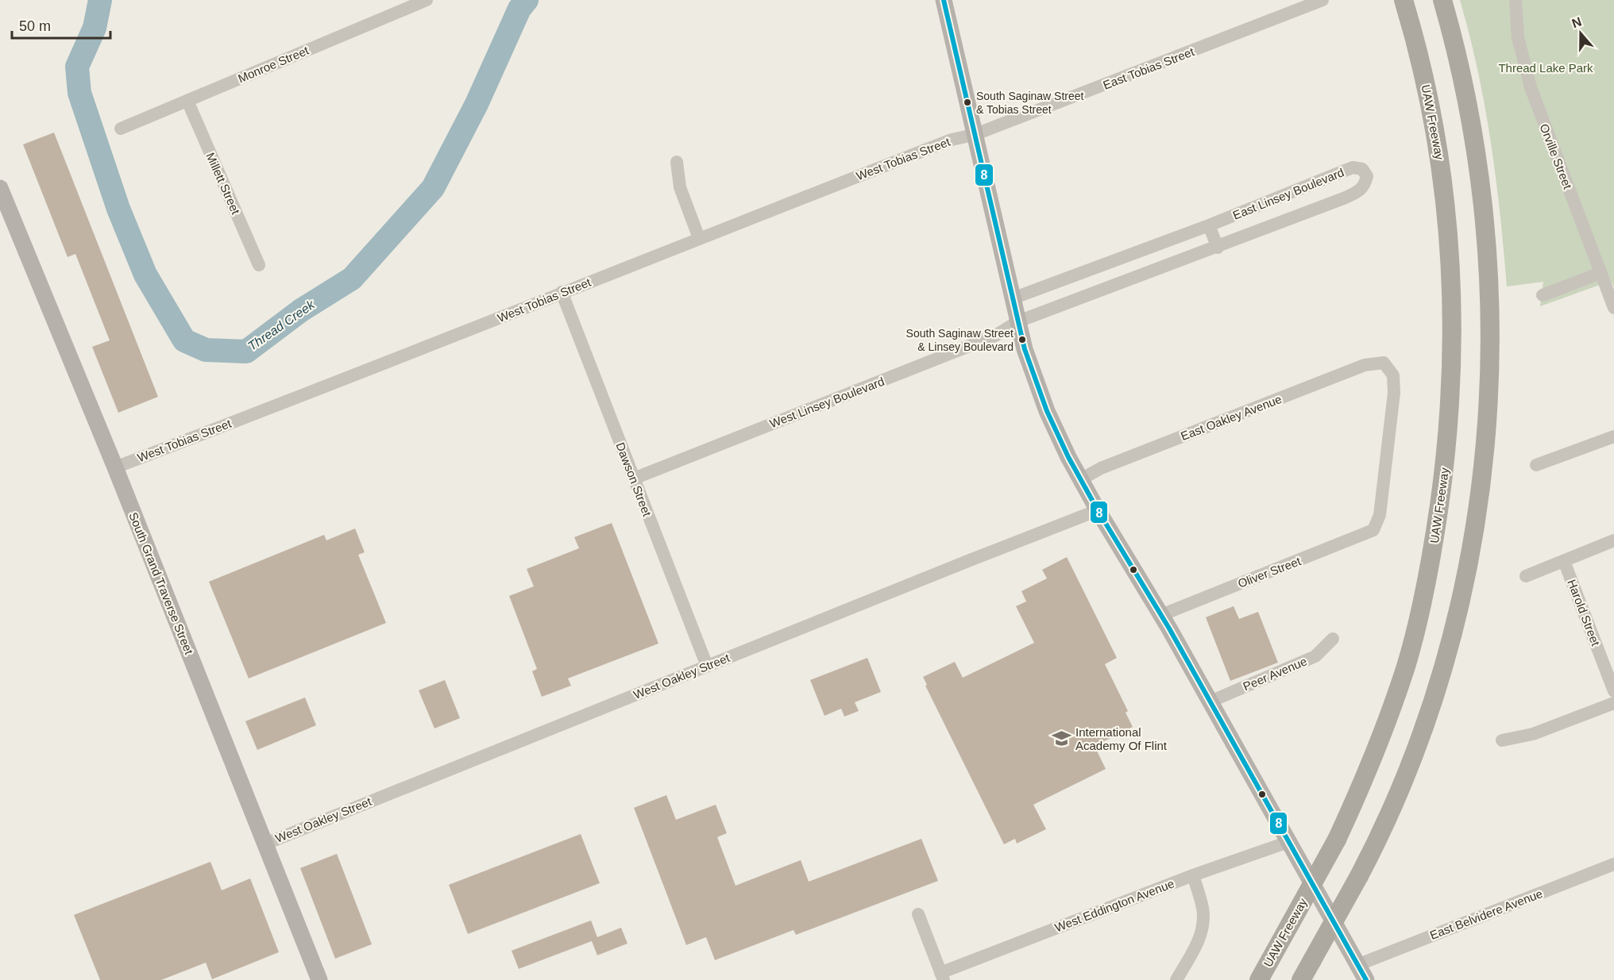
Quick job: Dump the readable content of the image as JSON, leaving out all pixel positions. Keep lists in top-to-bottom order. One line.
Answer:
{"streets":{"highway":["UAW Freeway"],"main road":["South Grand Traverse Street"],"street":["Monroe Street","East Tobias Street","Orville Street","West Tobias Street","Millett Street","East Linsey Boulevard","West Linsey Boulevard","East Oakley Avenue","Dawson Street","Oliver Street","Harold Street","Peer Avenue","West Oakley Street","West Eddington Avenue","East Belvidere Avenue"]},"crossings":[["Monroe Street","Millett Street"],["East Tobias Street","West Tobias Street"],["West Tobias Street","Dawson Street"],["West Tobias Street","South Grand Traverse Street"],["East Linsey Boulevard","West Linsey Boulevard"],["West Linsey Boulevard","Dawson Street"],["East Oakley Avenue","Oliver Street"],["Dawson Street","West Oakley Street"],["South Grand Traverse Street","West Oakley Street"]],"water":["Thread Creek"],"parks":["Thread Lake Park"],"places":{"other":["South Saginaw Street & Tobias Street","South Saginaw Street & Linsey Boulevard"],"school or university":["International Academy Of Flint"]},"lines":["transit line 8"],"scale_bar":"50 m","north":"top"}
